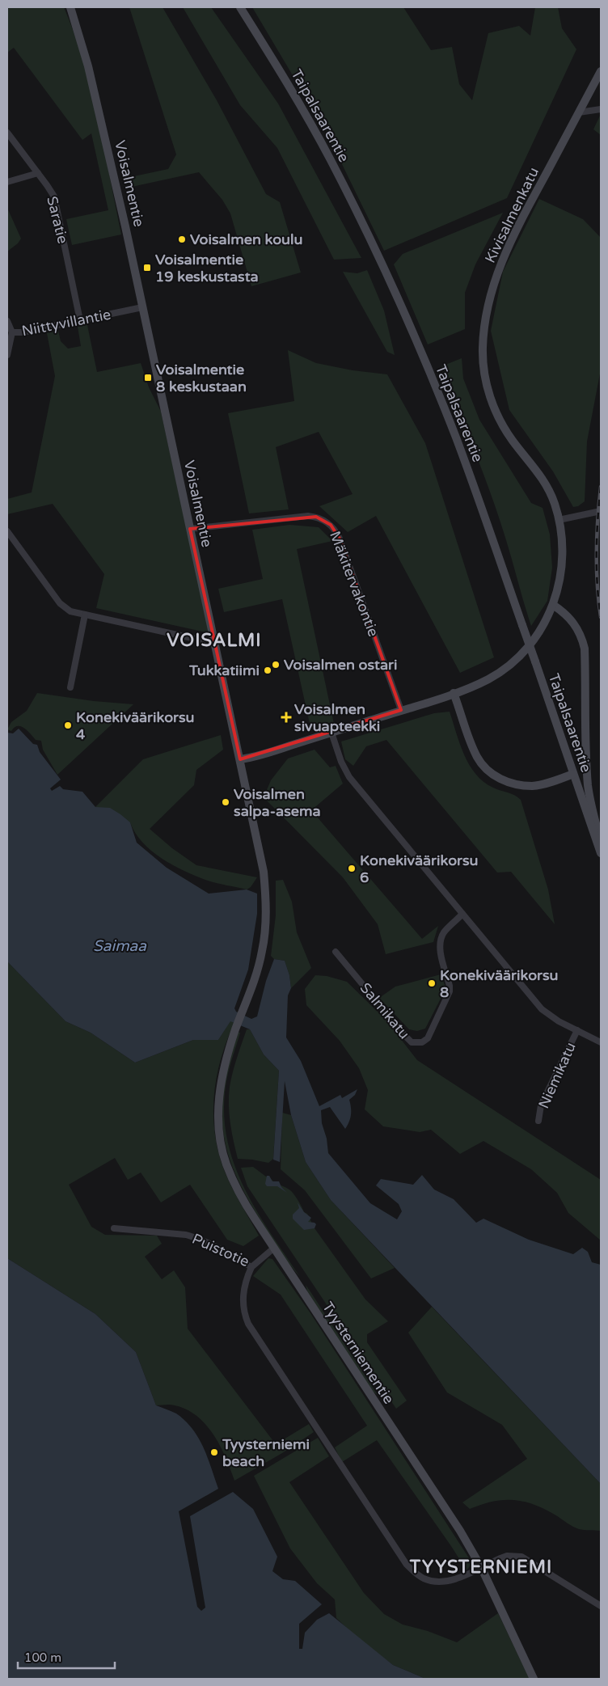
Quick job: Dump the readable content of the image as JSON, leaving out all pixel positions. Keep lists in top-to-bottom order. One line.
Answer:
{"streets":{"street":["Taipalsaarentie","Voisalmentie","Kivisalmenkatu","Saratie","Niittyvillantie","Mäkitervakontie","Salmikatu","Niemikatu","Puistotie","Tyysterniementie"]},"crossings":[["Voisalmentie","Kivisalmenkatu"],["Voisalmentie","Niittyvillantie"],["Voisalmentie","Mäkitervakontie"],["Voisalmentie","Tyysterniementie"],["Kivisalmenkatu","Mäkitervakontie"],["Saratie","Niittyvillantie"],["Puistotie","Tyysterniementie"]],"districts":["VOISALMI","TYYSTERNIEMI"],"water":["Saimaa"],"places":{"other":["Voisalmen koulu","Voisalmen ostari","Tukkatiimi","Konekiväärikorsu 4","Voisalmen salpa-asema","Konekiväärikorsu 6","Konekiväärikorsu 8","Tyysterniemi beach"],"transit":["Voisalmentie 19 keskustasta","Voisalmentie 8 keskustaan"],"health":["Voisalmen sivuapteekki"]},"scale_bar":"100 m"}
